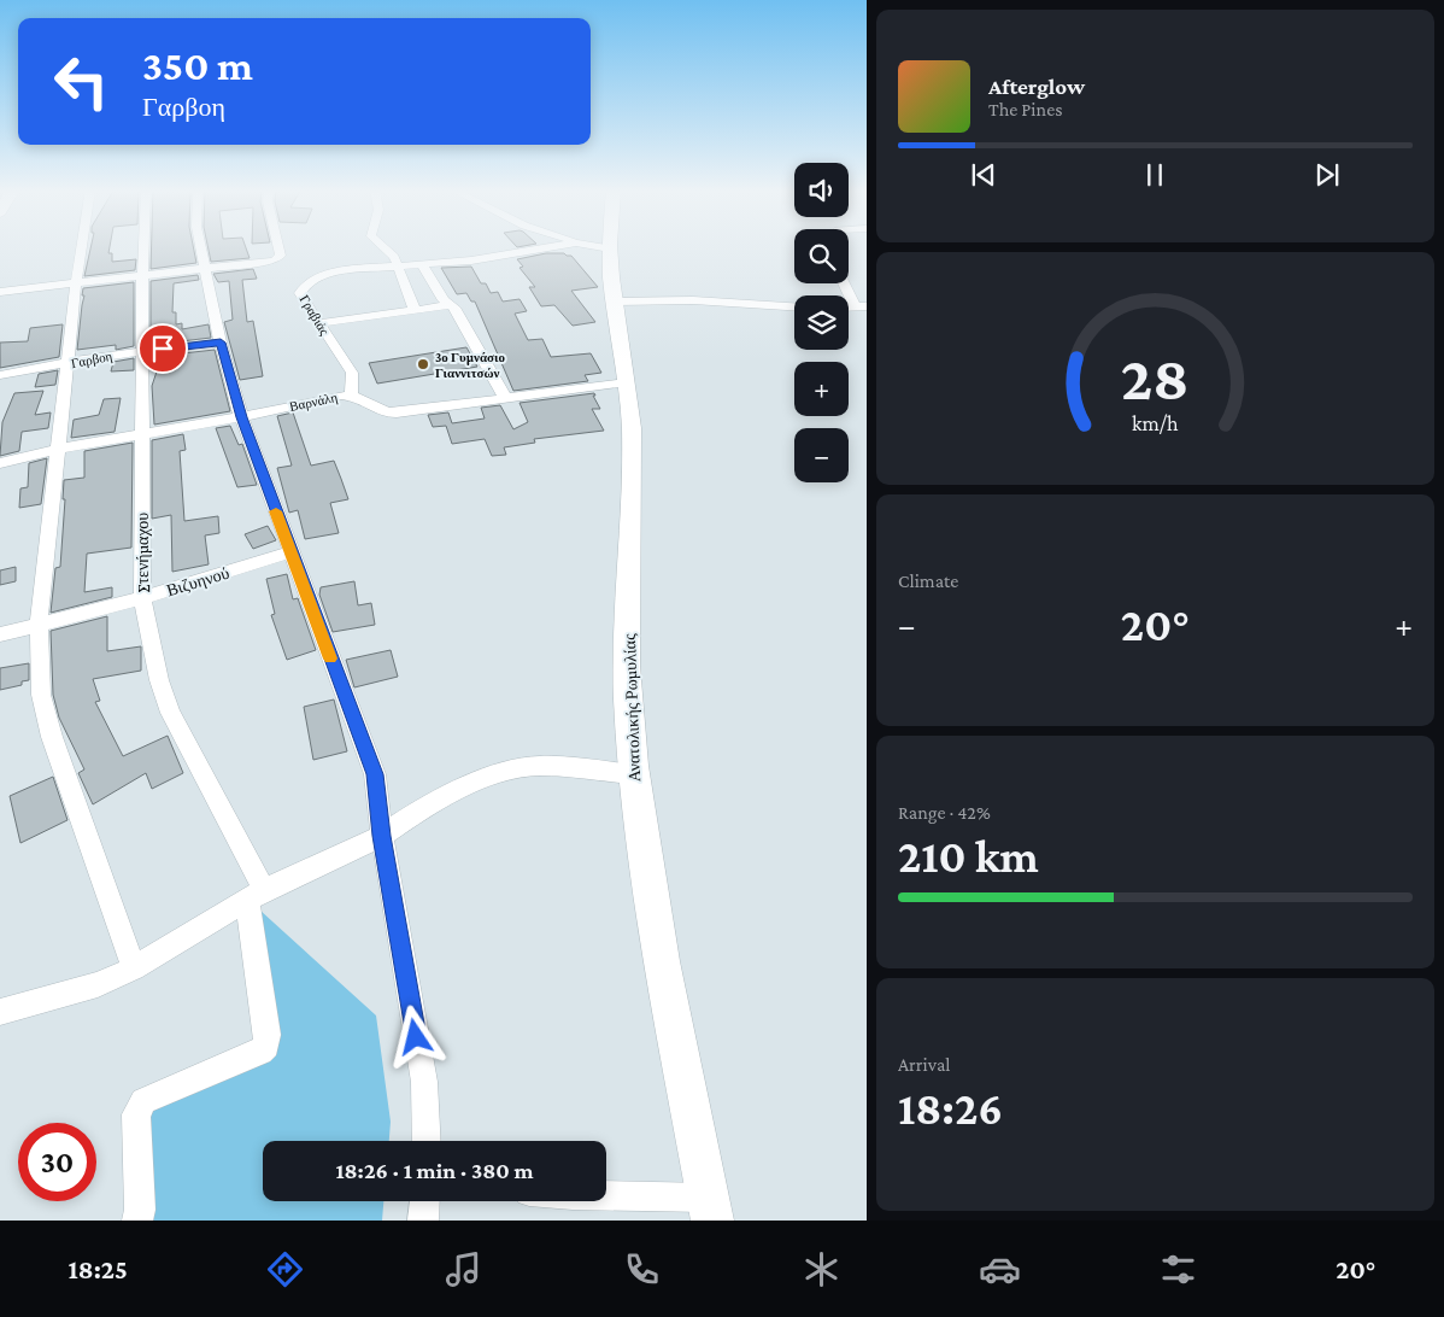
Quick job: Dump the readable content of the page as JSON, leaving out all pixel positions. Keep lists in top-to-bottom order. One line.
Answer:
{"streets":{"street":["Γραβιάς","Γαρβοη","Βαρνάλη","Στενήμαχου","Βιζυηνού","Ανατολικής Ρωμυλίας"]},"crossings":[["Γραβιάς","Βαρνάλη"],["Γραβιάς","Ανατολικής Ρωμυλίας"],["Γαρβοη","Στενήμαχου"],["Βαρνάλη","Στενήμαχου"],["Βαρνάλη","Ανατολικής Ρωμυλίας"],["Στενήμαχου","Βιζυηνού"]],"places":["3ο Γυμνάσιο Γιαννιτσών"],"page":{"turn":["350 m","Γαρβοη"],"song":["Afterglow","The Pines"],"map_buttons":["+","−"],"tile":["Climate",["Range · 42%","210 km"],["Arrival","18:26"]],"heat":["−","20°","+"],"limit":"30","trip":"18:26 · 1 min · 380 m","tabs":["18:25","20°"],"gauge":["28","km/h"]}}
